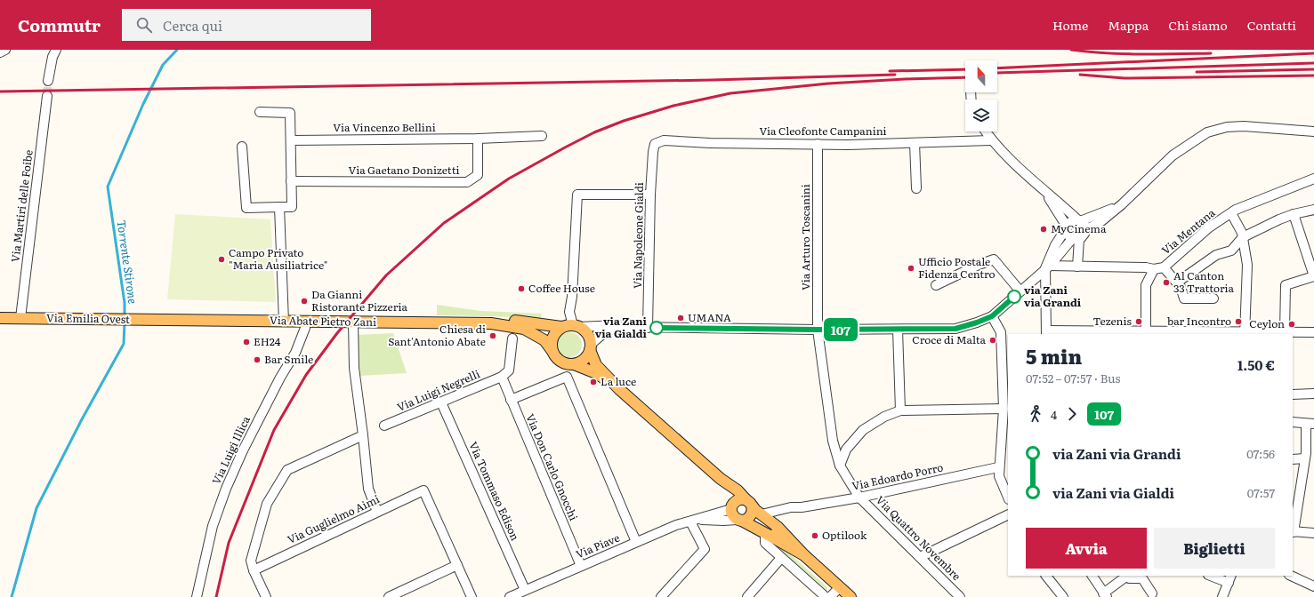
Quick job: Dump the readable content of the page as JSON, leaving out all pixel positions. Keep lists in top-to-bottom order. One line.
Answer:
{"streets":{"main road":["Via Emilia Ovest","Via Abate Pietro Zani"],"street":["Via Vincenzo Bellini","Via Cleofonte Campanini","Via Gaetano Donizetti","Via Martiri delle Foibe","Via Mentana","Via Napoleone Gialdi","Via Arturo Toscanini","Via Luigi Negrelli","Via Luigi Illica","Via Don Carlo Gnocchi","Via Edoardo Porro","Via Tommaso Edison","Via Guglielmo Aimi","Via Quattro Novembre","Via Piave"]},"crossings":[["Via Vincenzo Bellini","Via Gaetano Donizetti"],["Via Cleofonte Campanini","Via Napoleone Gialdi"],["Via Cleofonte Campanini","Via Arturo Toscanini"],["Via Martiri delle Foibe","Via Emilia Ovest"],["Via Arturo Toscanini","Via Quattro Novembre"],["Via Emilia Ovest","Via Abate Pietro Zani"],["Via Abate Pietro Zani","Via Luigi Illica"],["Via Luigi Negrelli","Via Don Carlo Gnocchi"],["Via Luigi Negrelli","Via Tommaso Edison"],["Via Don Carlo Gnocchi","Via Piave"],["Via Edoardo Porro","Via Quattro Novembre"],["Via Tommaso Edison","Via Piave"]],"water":["Torrente Stirone"],"places":["MyCinema","Campo Privato \"Maria Ausiliatrice\"","Ufficio Postale Fidenza Centro","Al Canton 33 Trattoria","Coffee House","via Zani via Grandi","Da Gianni Ristorante Pizzeria","UMANA","Tezenis","bar Incontro","Ceylon","via Zani via Gialdi","Chiesa di Sant'Antonio Abate","Croce di Malta","EH24","Bar Smile","La luce","Optilook"],"lines":["bus line 107"],"north":"top","page":{"header":"Commutr","search":"Cerca qui","nav":["Home","Mappa","Chi siamo","Contatti"],"on_map":"107","heading":["5 min","07:52 – 07:57 · Bus","1.50 €"],"legs":["4","107"],"list":[{"name":"via Zani via Grandi","value":"07:56"},{"name":"via Zani via Gialdi","value":"07:57"}],"buttons":["Avvia","Biglietti"]}}
